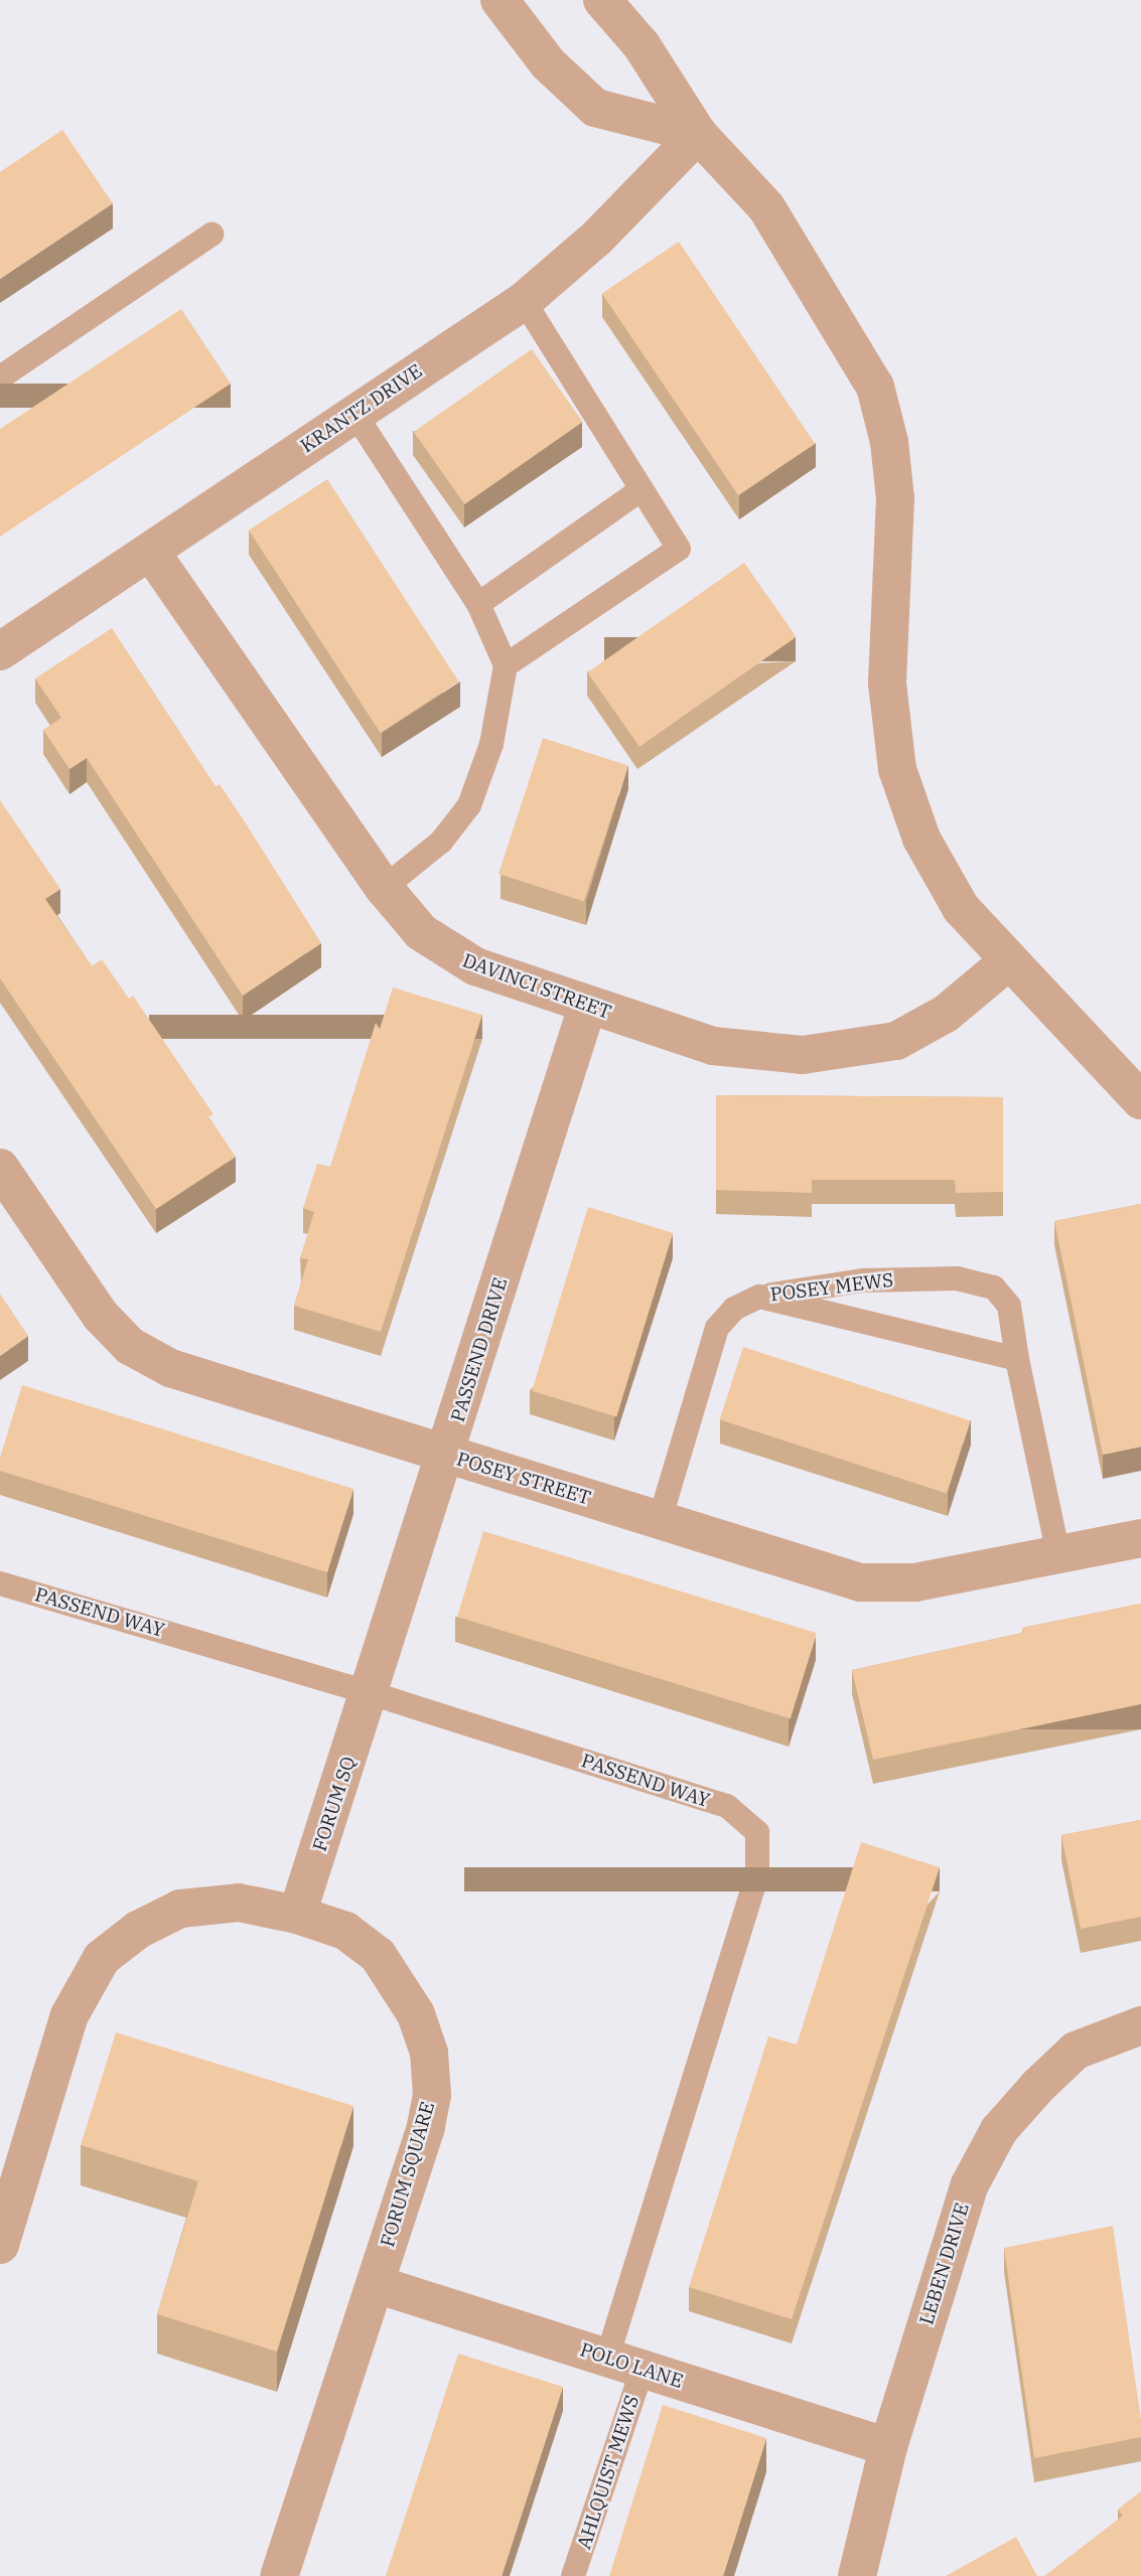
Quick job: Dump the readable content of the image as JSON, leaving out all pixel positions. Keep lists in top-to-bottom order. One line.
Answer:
{"streets":{"street":["KRANTZ DRIVE","DAVINCI STREET","PASSEND DRIVE","POSEY STREET","FORUM SQ","FORUM SQUARE","LEBEN DRIVE","POLO LANE"],"lane":["POSEY MEWS","PASSEND WAY","AHLQUIST MEWS"]},"crossings":[["KRANTZ DRIVE","DAVINCI STREET"],["DAVINCI STREET","PASSEND DRIVE"],["POSEY MEWS","POSEY STREET"],["PASSEND DRIVE","POSEY STREET"],["PASSEND DRIVE","PASSEND WAY"],["PASSEND DRIVE","FORUM SQ"],["PASSEND WAY","FORUM SQ"],["PASSEND WAY","POLO LANE"],["PASSEND WAY","AHLQUIST MEWS"],["FORUM SQ","FORUM SQUARE"],["FORUM SQUARE","POLO LANE"],["LEBEN DRIVE","POLO LANE"],["POLO LANE","AHLQUIST MEWS"]]}
